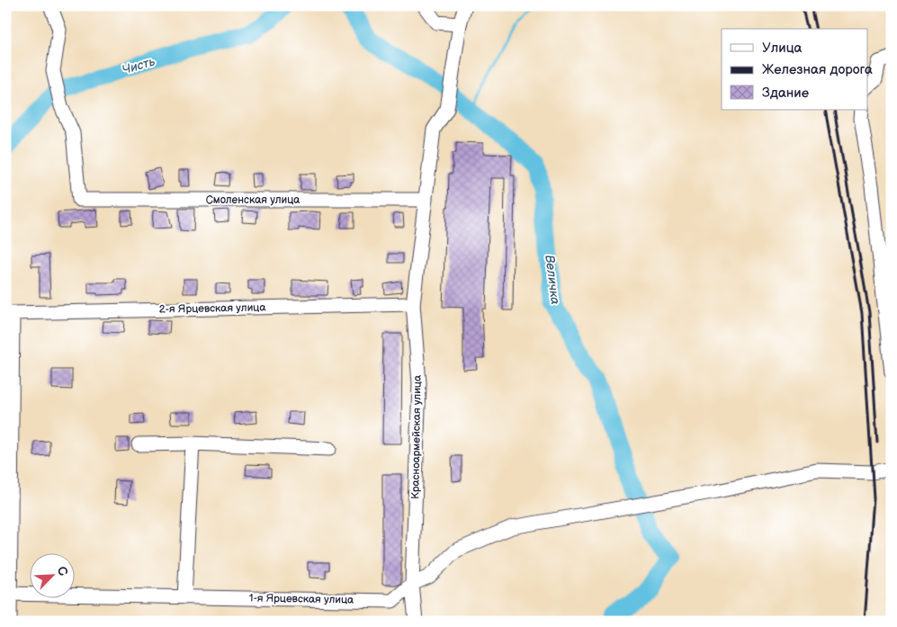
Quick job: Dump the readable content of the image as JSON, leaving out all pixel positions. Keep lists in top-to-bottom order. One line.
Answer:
{"streets":{"street":["Смоленская улица","2-я Ярцевская улица","Красноармейская улица","1-я Ярцевская улица"]},"crossings":[["Смоленская улица","Красноармейская улица"],["2-я Ярцевская улица","Красноармейская улица"],["Красноармейская улица","1-я Ярцевская улица"]],"water":["Чисть","Величка"],"legend":["Улица","Железная дорога","Здание"],"north":"top right"}
